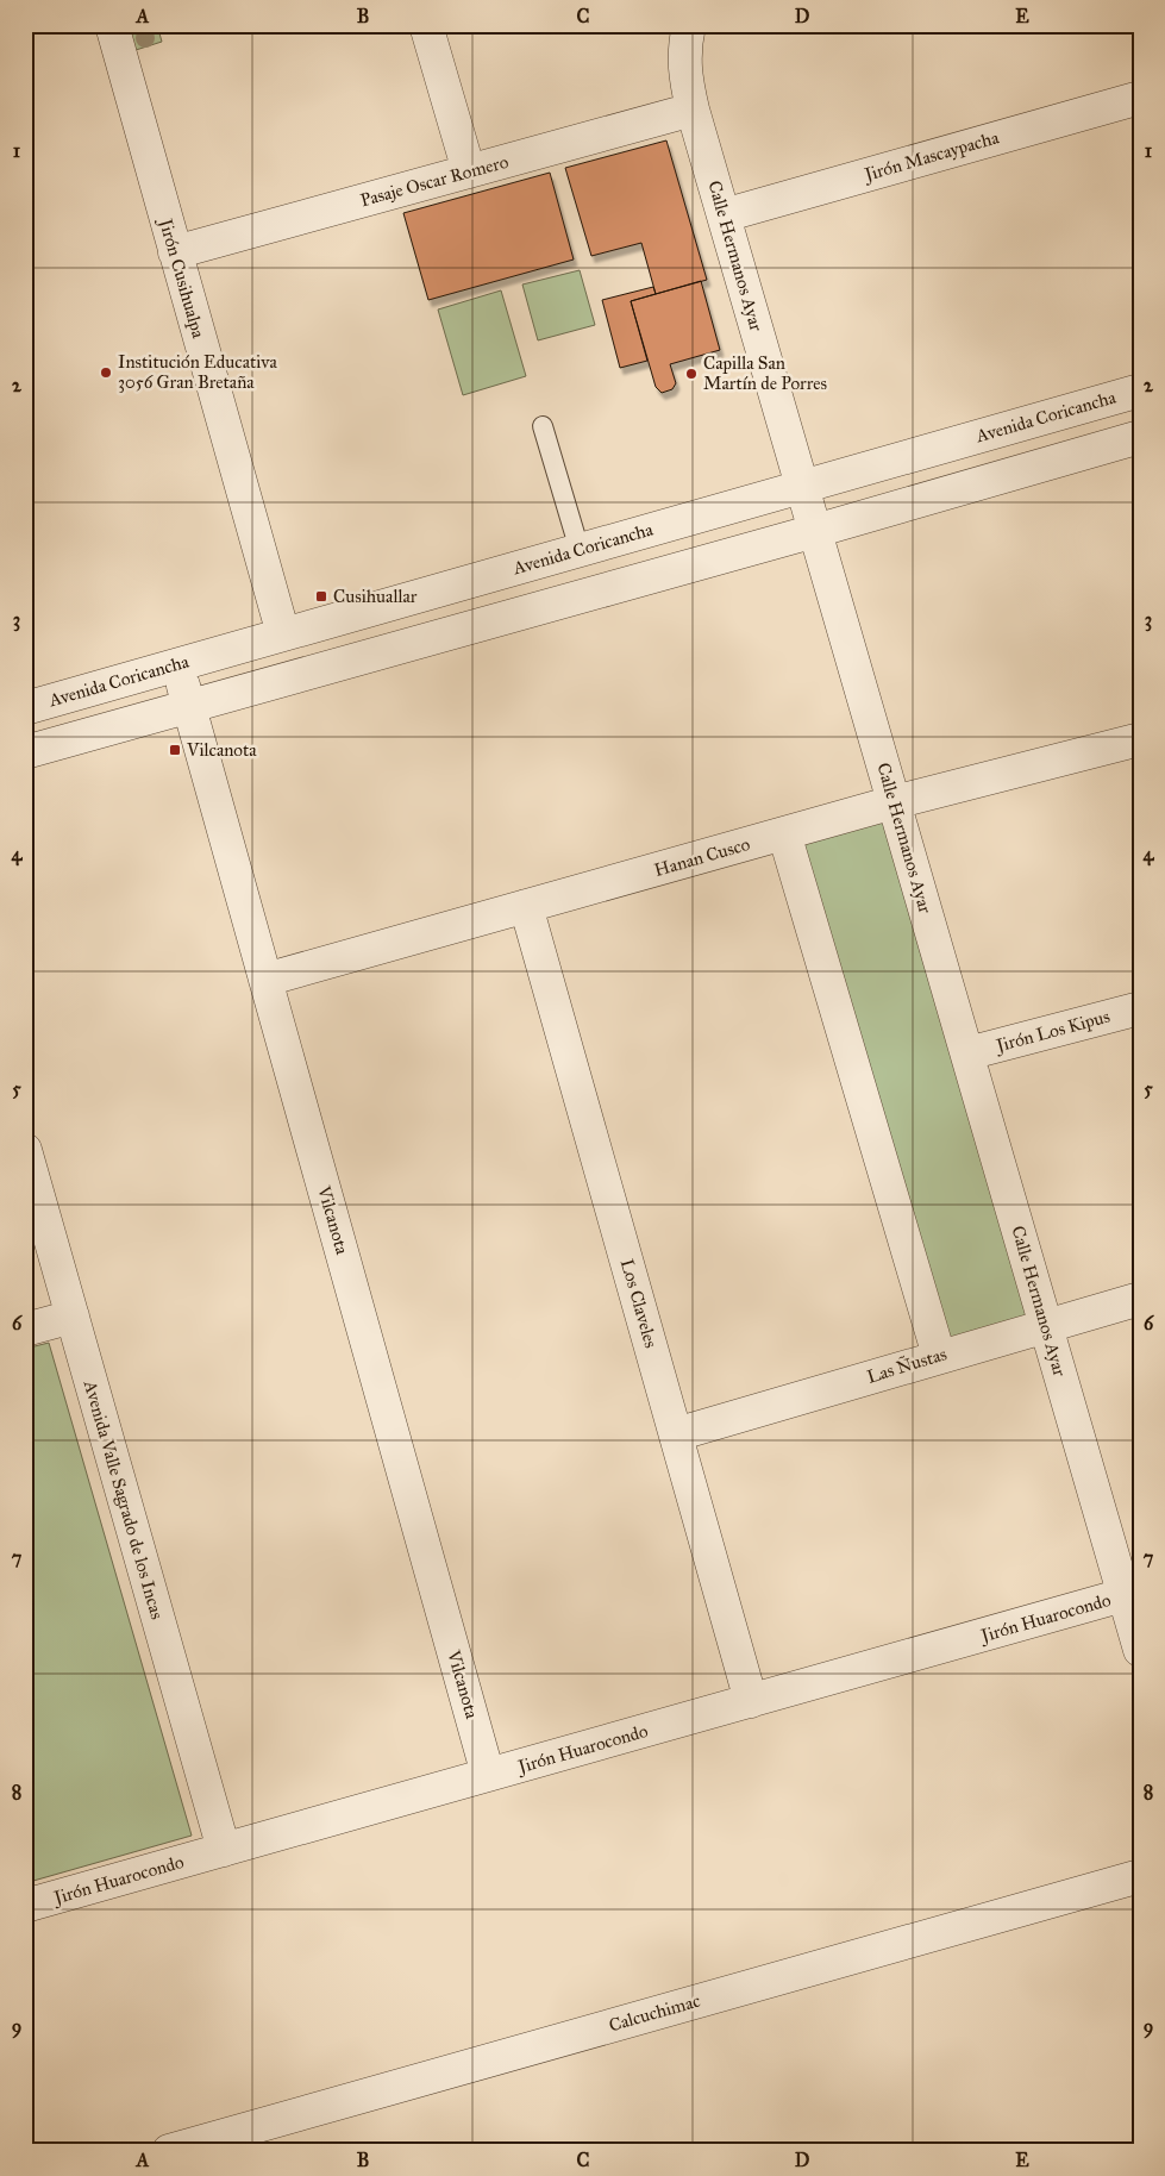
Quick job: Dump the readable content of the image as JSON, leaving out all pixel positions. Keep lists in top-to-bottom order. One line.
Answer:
{"streets":{"street":["Jirón Mascaypacha","Pasaje Oscar Romero","Calle Hermanos Ayar","Jirón Cusihualpa","Avenida Coricancha","Hanan Cusco","Jirón Los Kipus","Vilcanota","Los Claveles","Las Ñustas","Avenida Valle Sagrado de los Incas","Jirón Huarocondo","Calcuchimac"]},"crossings":[["Jirón Mascaypacha","Calle Hermanos Ayar"],["Pasaje Oscar Romero","Calle Hermanos Ayar"],["Pasaje Oscar Romero","Jirón Cusihualpa"],["Calle Hermanos Ayar","Avenida Coricancha"],["Calle Hermanos Ayar","Hanan Cusco"],["Calle Hermanos Ayar","Jirón Los Kipus"],["Calle Hermanos Ayar","Las Ñustas"],["Calle Hermanos Ayar","Jirón Huarocondo"],["Jirón Cusihualpa","Avenida Coricancha"],["Avenida Coricancha","Vilcanota"],["Hanan Cusco","Vilcanota"],["Hanan Cusco","Los Claveles"],["Vilcanota","Jirón Huarocondo"],["Los Claveles","Las Ñustas"],["Los Claveles","Jirón Huarocondo"],["Avenida Valle Sagrado de los Incas","Jirón Huarocondo"]],"places":{"other":["Institución Educativa 3056 Gran Bretaña","Capilla San Martín de Porres"],"transit":["Cusihuallar","Vilcanota"]},"grid":{"columns":["A","B","C","D","E"],"rows":["1","2","3","4","5","6","7","8","9"]}}
